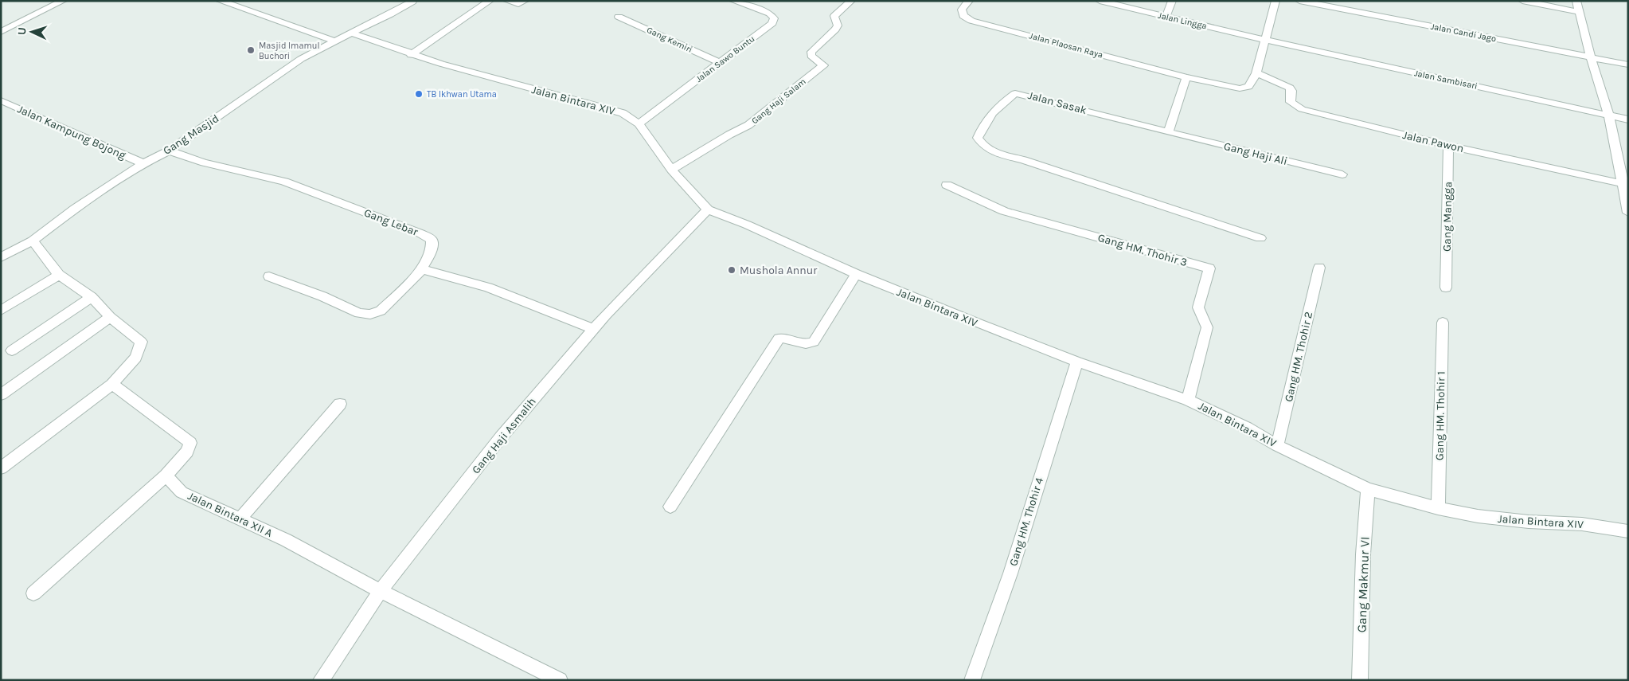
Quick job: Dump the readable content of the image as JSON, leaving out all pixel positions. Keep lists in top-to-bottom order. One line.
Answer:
{"streets":{"street":["Jalan Lingga","Jalan Candi Jago","Gang Kemiri","Jalan Plaosan Raya","Jalan Sawo Buntu","Jalan Sambisari","Jalan Bintara XIV","Gang Haji Salam","Jalan Sasak","Jalan Kampung Bojong","Gang Masjid","Jalan Pawon","Gang Haji Ali","Gang Mangga","Gang Lebar","Gang HM. Thohir 3","Gang HM. Thohir 2","Gang HM. Thohir 1","Gang Haji Asmalih","Jalan Bintara XII A","Gang HM. Thohir 4","Gang Makmur VI"]},"crossings":[["Jalan Lingga","Jalan Sambisari"],["Gang Kemiri","Jalan Sawo Buntu"],["Jalan Sawo Buntu","Jalan Bintara XIV"],["Jalan Bintara XIV","Gang Haji Salam"],["Jalan Bintara XIV","Gang Masjid"],["Jalan Bintara XIV","Gang HM. Thohir 3"],["Jalan Bintara XIV","Gang HM. Thohir 2"],["Jalan Bintara XIV","Gang HM. Thohir 1"],["Jalan Bintara XIV","Gang Haji Asmalih"],["Jalan Bintara XIV","Gang HM. Thohir 4"],["Jalan Bintara XIV","Gang Makmur VI"],["Jalan Sasak","Gang Haji Ali"],["Jalan Kampung Bojong","Gang Masjid"],["Gang Masjid","Gang Lebar"],["Jalan Pawon","Gang Mangga"],["Gang Haji Asmalih","Jalan Bintara XII A"]],"places":["Masjid Imamul Buchori","TB Ikhwan Utama","Mushola Annur"],"north":"left"}
